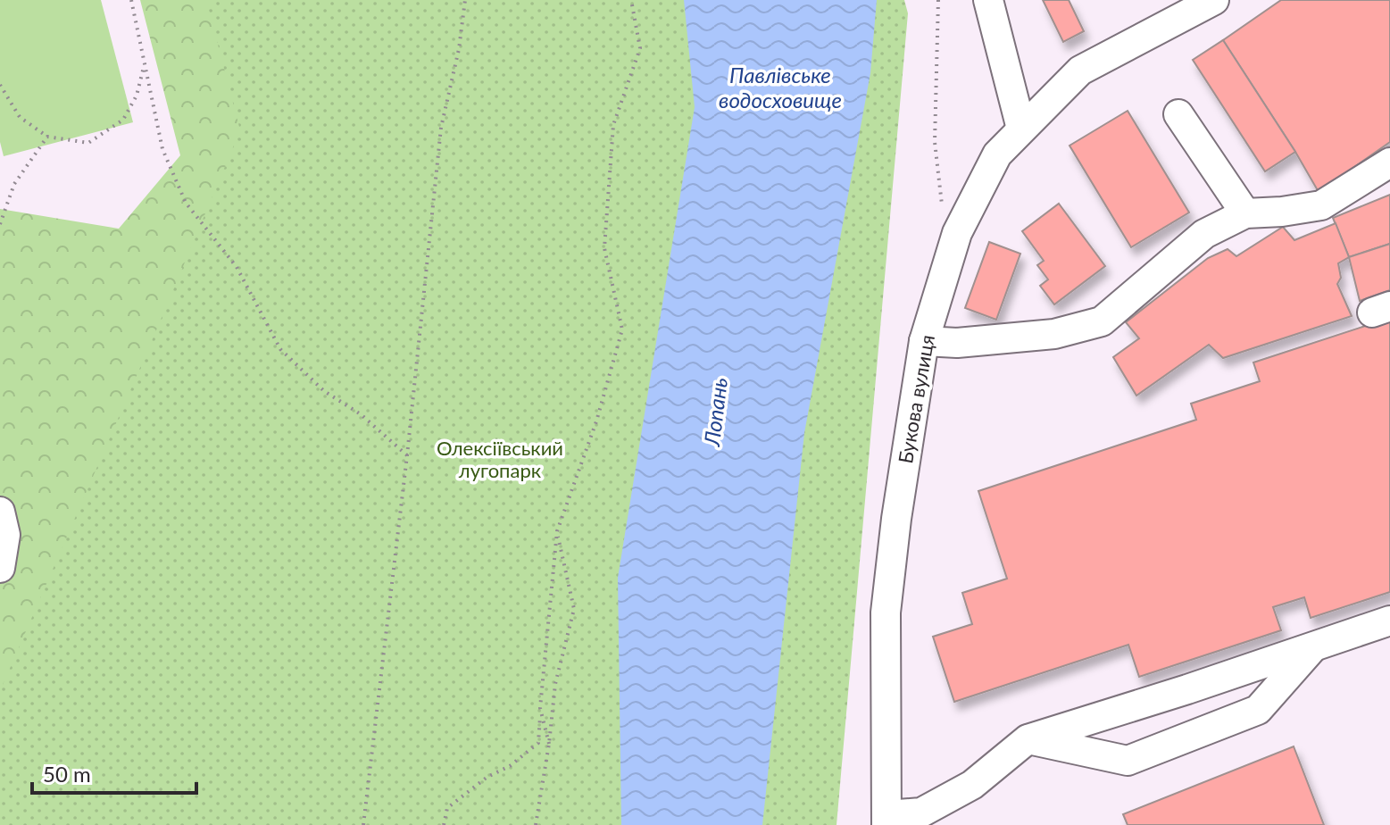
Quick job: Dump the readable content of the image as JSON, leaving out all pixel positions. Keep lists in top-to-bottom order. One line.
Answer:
{"streets":{"street":["Букова вулиця"]},"water":["Павлівське водосховище","Лопань"],"parks":["Олексіївський лугопарк"],"scale_bar":"50 m"}
